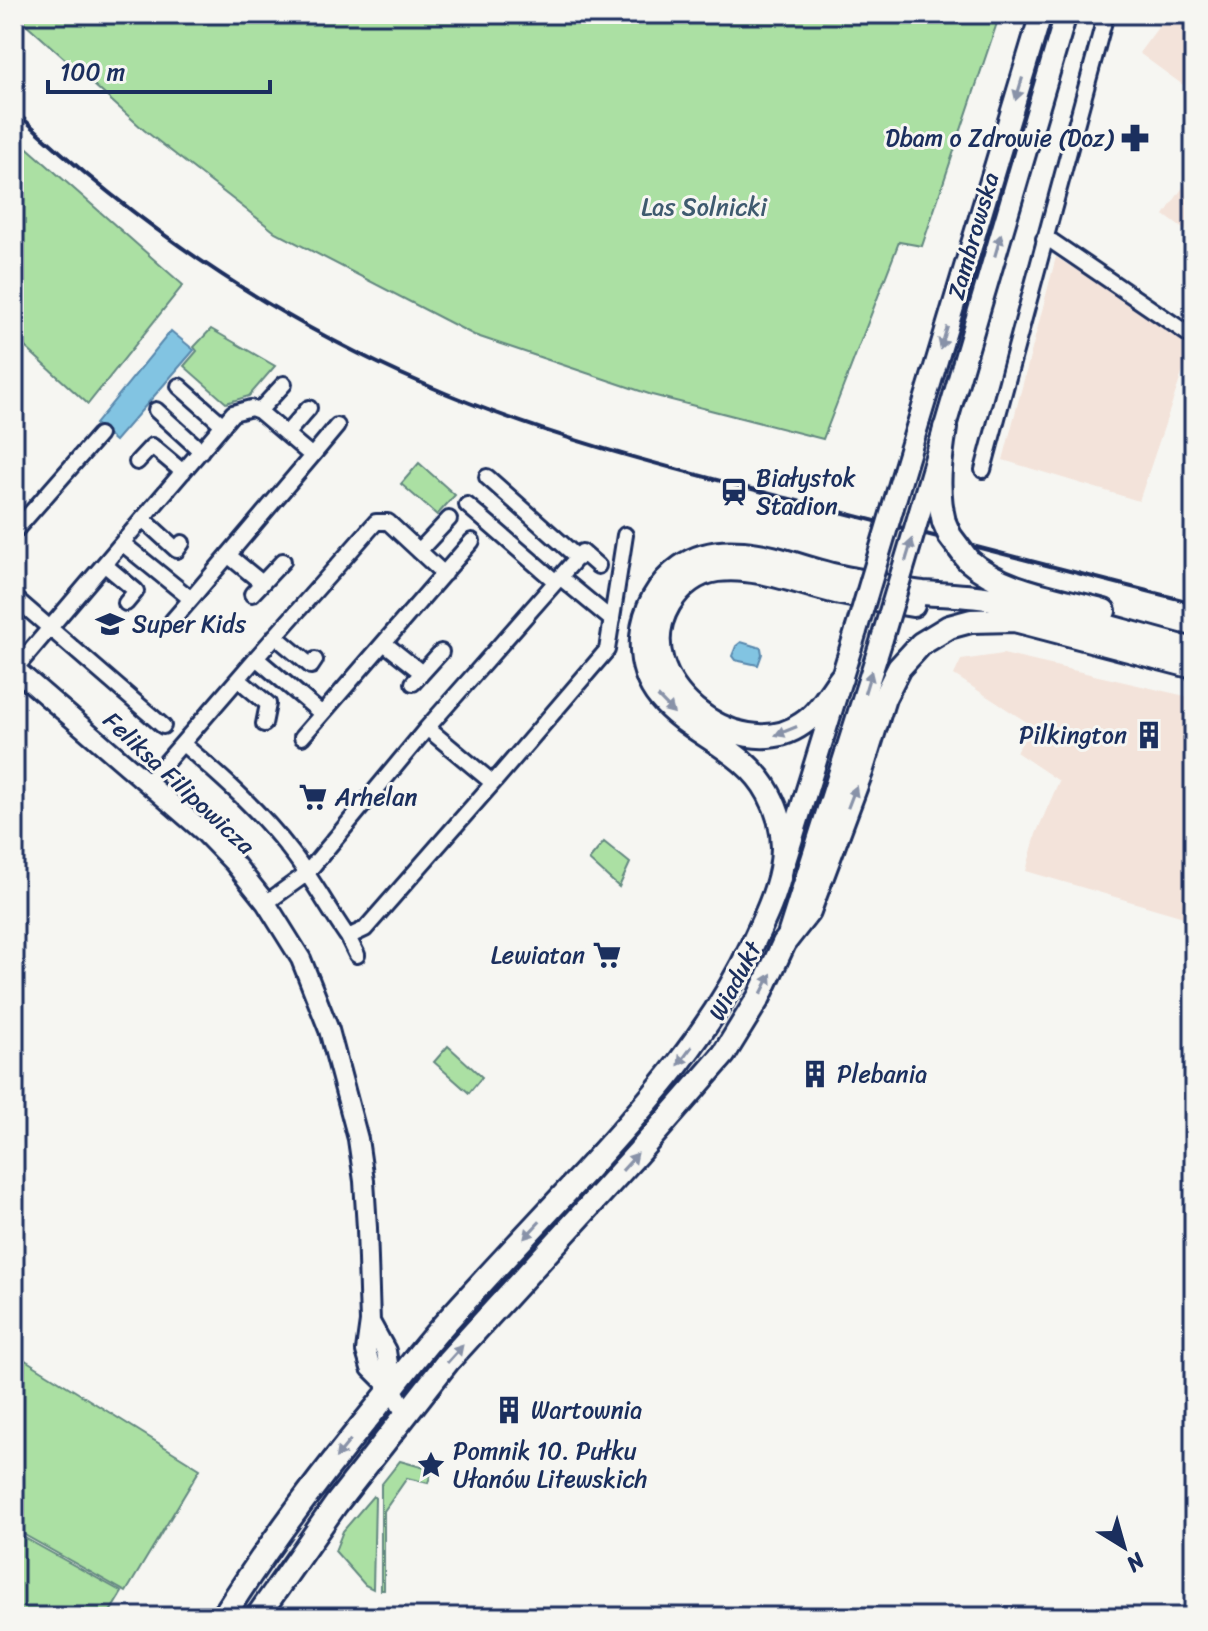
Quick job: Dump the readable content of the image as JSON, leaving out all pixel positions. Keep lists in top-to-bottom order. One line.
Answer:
{"streets":{"main road":["Zambrowska","Wiadukt"],"street":["Feliksa Filipowicza"]},"crossings":[["Zambrowska","Wiadukt"],["Feliksa Filipowicza","Wiadukt"]],"parks":["Las Solnicki"],"places":{"pharmacy":["Dbam o Zdrowie (Doz)"],"station":["Białystok Stadion"],"school or university":["Super Kids"],"building":["Pilkington","Plebania","Wartownia"],"supermarket":["Arhelan","Lewiatan"],"place":["Pomnik 10. Pułku Ułanów Litewskich"]},"scale_bar":"100 m","north":"bottom right"}
